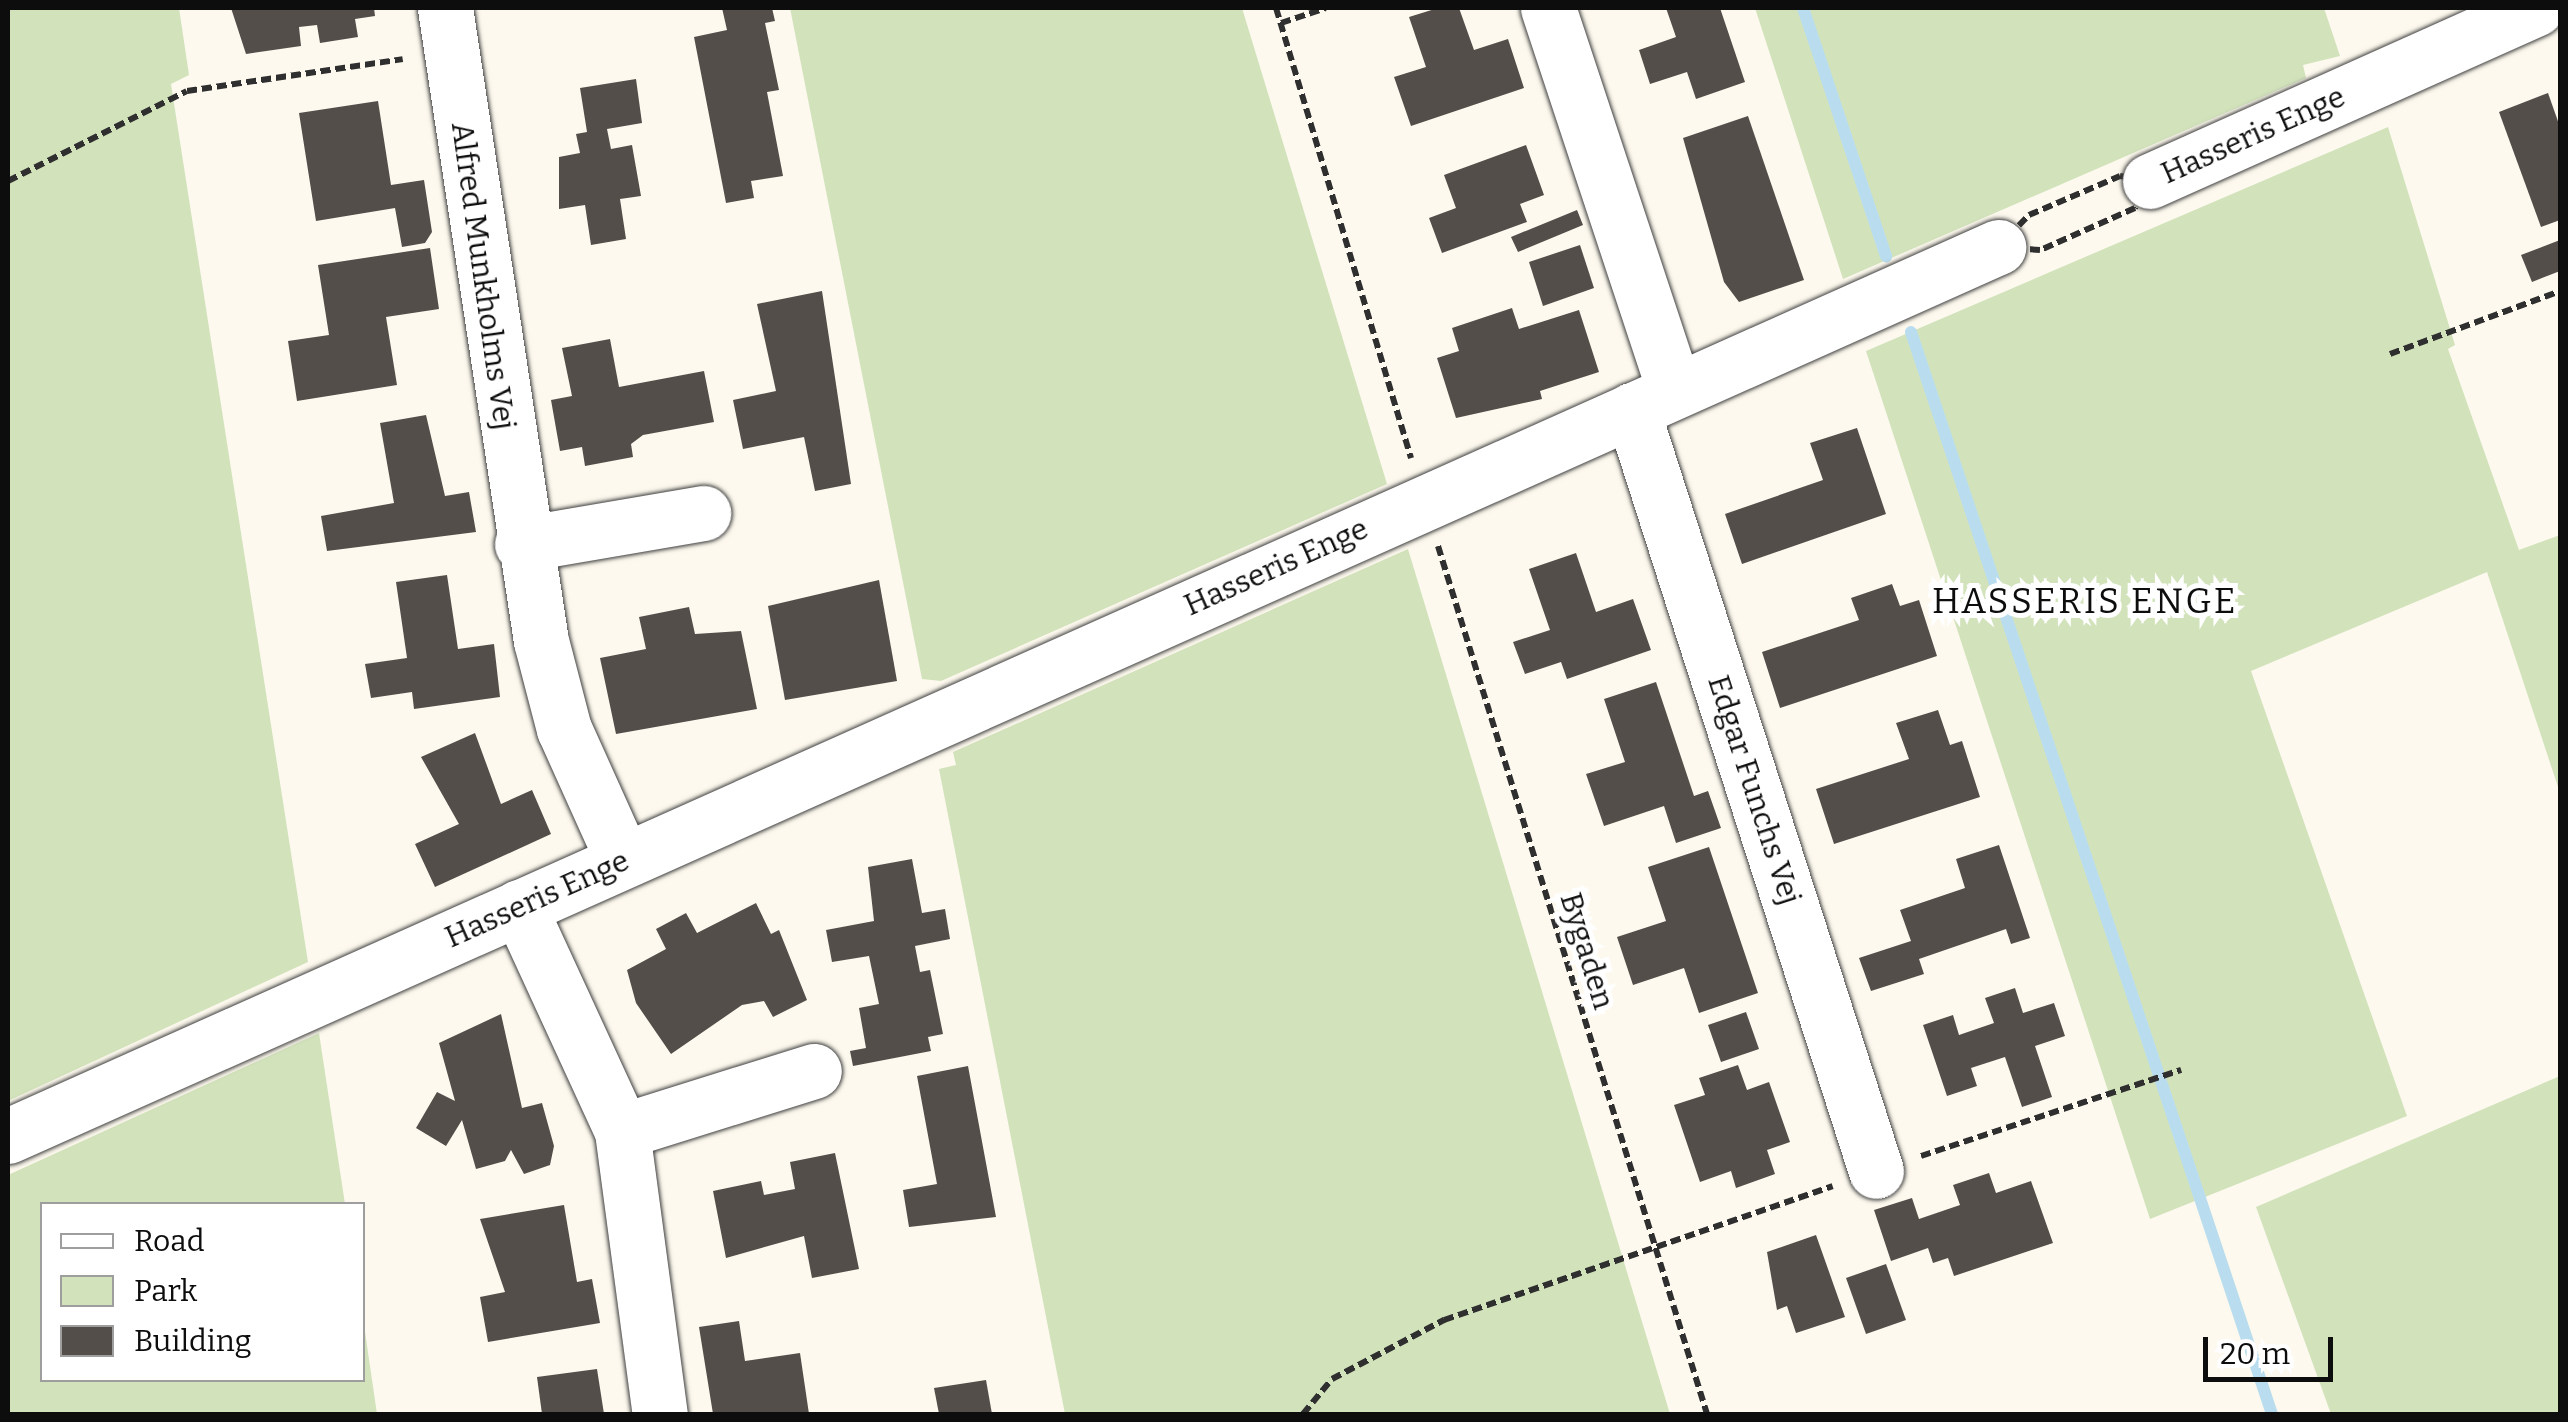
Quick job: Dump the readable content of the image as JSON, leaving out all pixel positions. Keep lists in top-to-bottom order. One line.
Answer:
{"streets":{"street":["Hasseris Enge","Alfred Munkholms Vej","Edgar Funchs Vej"],"path":["Bygaden"]},"crossings":[["Hasseris Enge","Alfred Munkholms Vej"],["Hasseris Enge","Edgar Funchs Vej"],["Hasseris Enge","Bygaden"]],"districts":["HASSERIS ENGE"],"legend":["Road","Park","Building"],"scale_bar":"20 m"}
